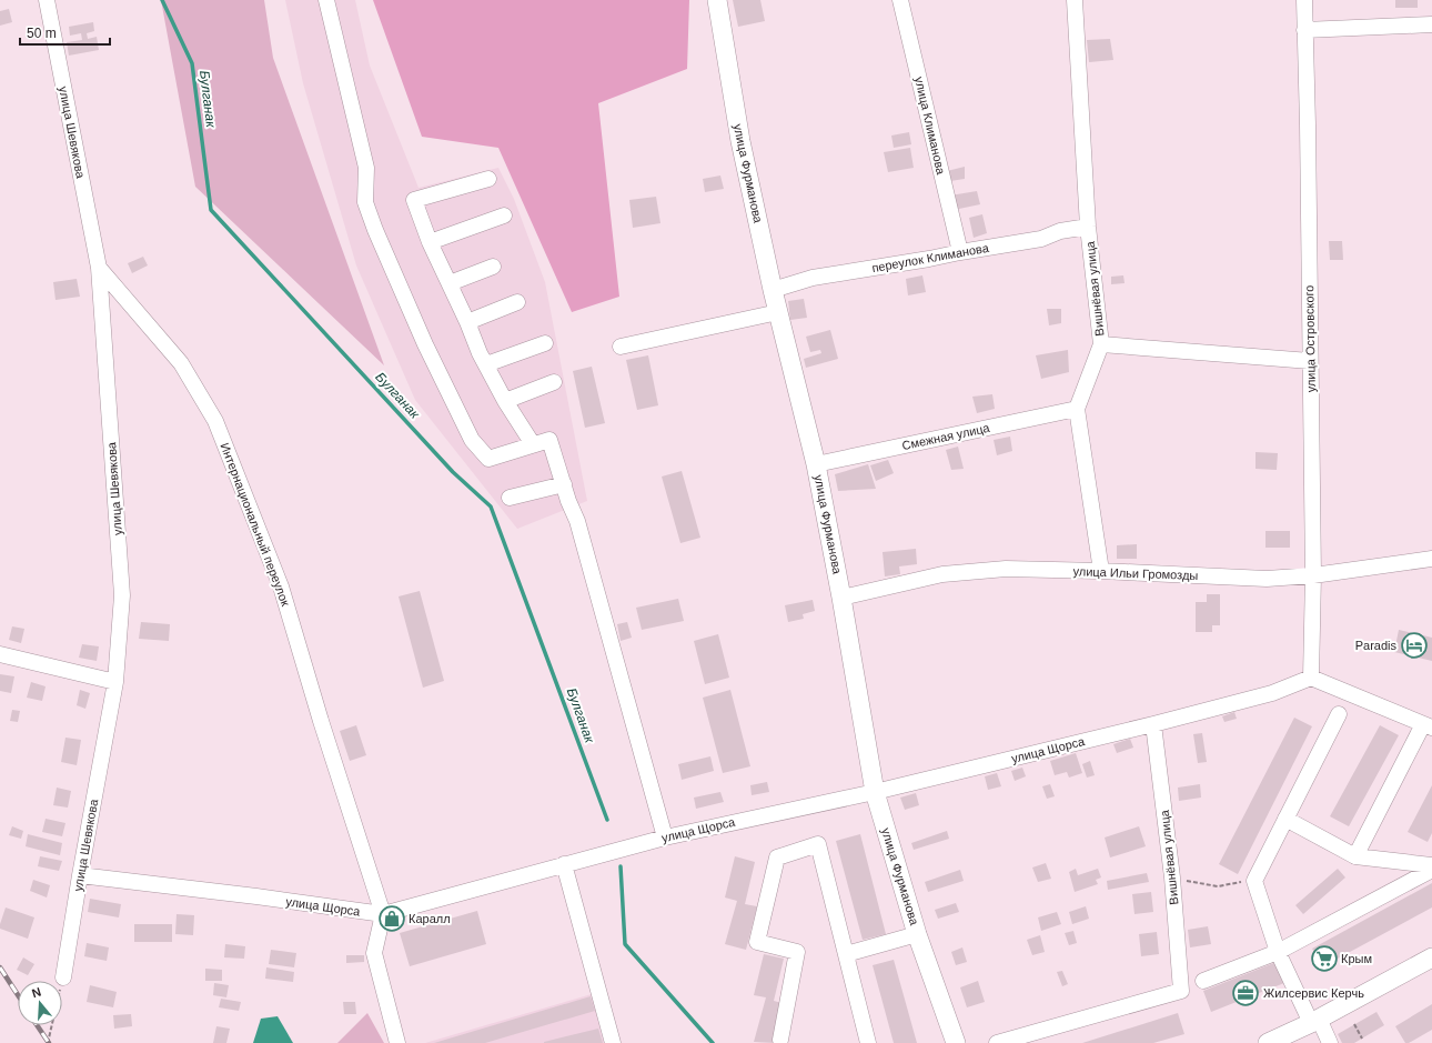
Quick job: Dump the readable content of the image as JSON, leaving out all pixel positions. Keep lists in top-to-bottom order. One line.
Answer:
{"streets":{"main road":["улица Фурманова"],"street":["улица Климанова","улица Шевякова","переулок Климанова","Вишнёвая улица","улица Островского","Смежная улица","Интернациональный переулок","улица Ильи Громозды","улица Щорса"]},"crossings":[["улица Климанова","переулок Климанова"],["улица Шевякова","Интернациональный переулок"],["улица Шевякова","улица Щорса"],["улица Фурманова","переулок Климанова"],["улица Фурманова","Смежная улица"],["улица Фурманова","улица Ильи Громозды"],["улица Фурманова","улица Щорса"],["переулок Климанова","Вишнёвая улица"],["Вишнёвая улица","Смежная улица"],["Вишнёвая улица","улица Ильи Громозды"],["Вишнёвая улица","улица Щорса"],["улица Островского","улица Ильи Громозды"],["улица Островского","улица Щорса"],["Интернациональный переулок","улица Щорса"]],"water":["Булганак"],"places":{"hotel":["Paradis"],"shop":["Каралл"],"supermarket":["Крым"],"office":["Жилсервис Керчь"]},"scale_bar":"50 m","north":"top"}
